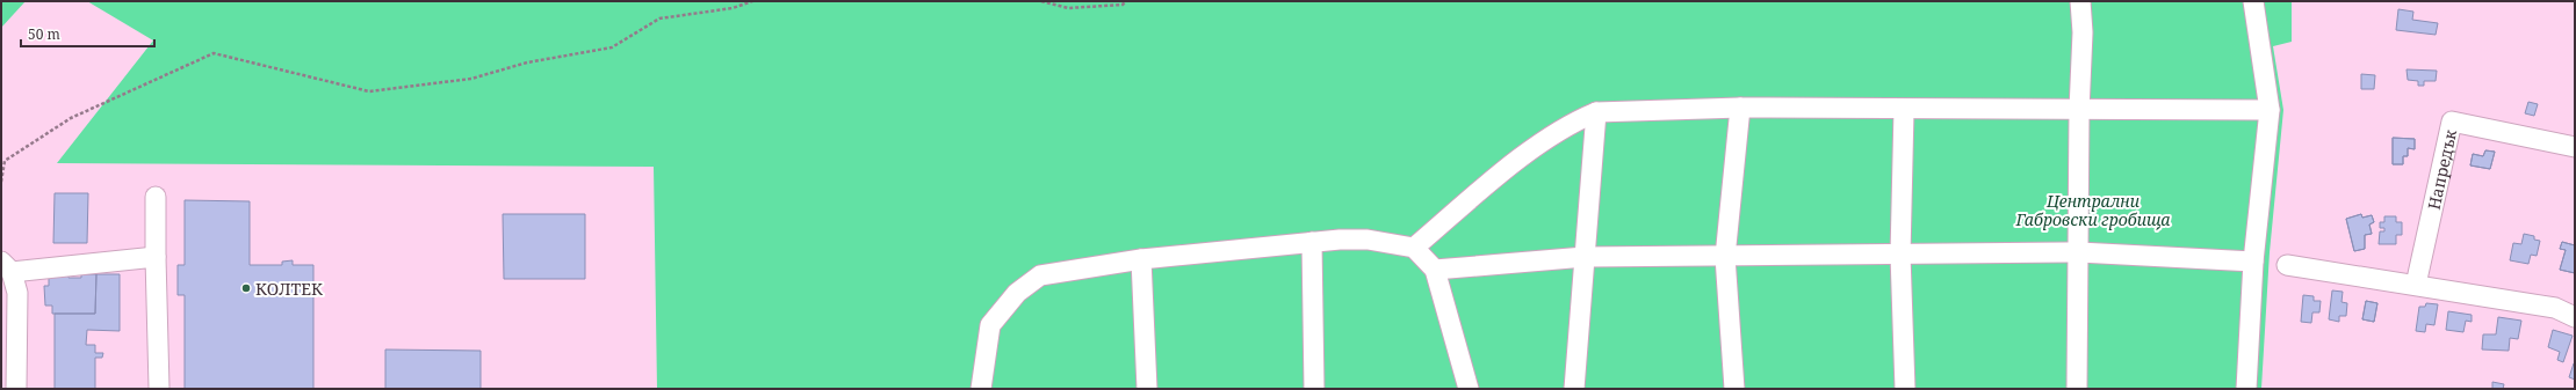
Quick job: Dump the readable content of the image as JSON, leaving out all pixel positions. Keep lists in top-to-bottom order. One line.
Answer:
{"streets":{"lane":["Напредък"]},"parks":["Централни Габровски гробища"],"places":["КОЛТЕК"],"scale_bar":"50 m"}
